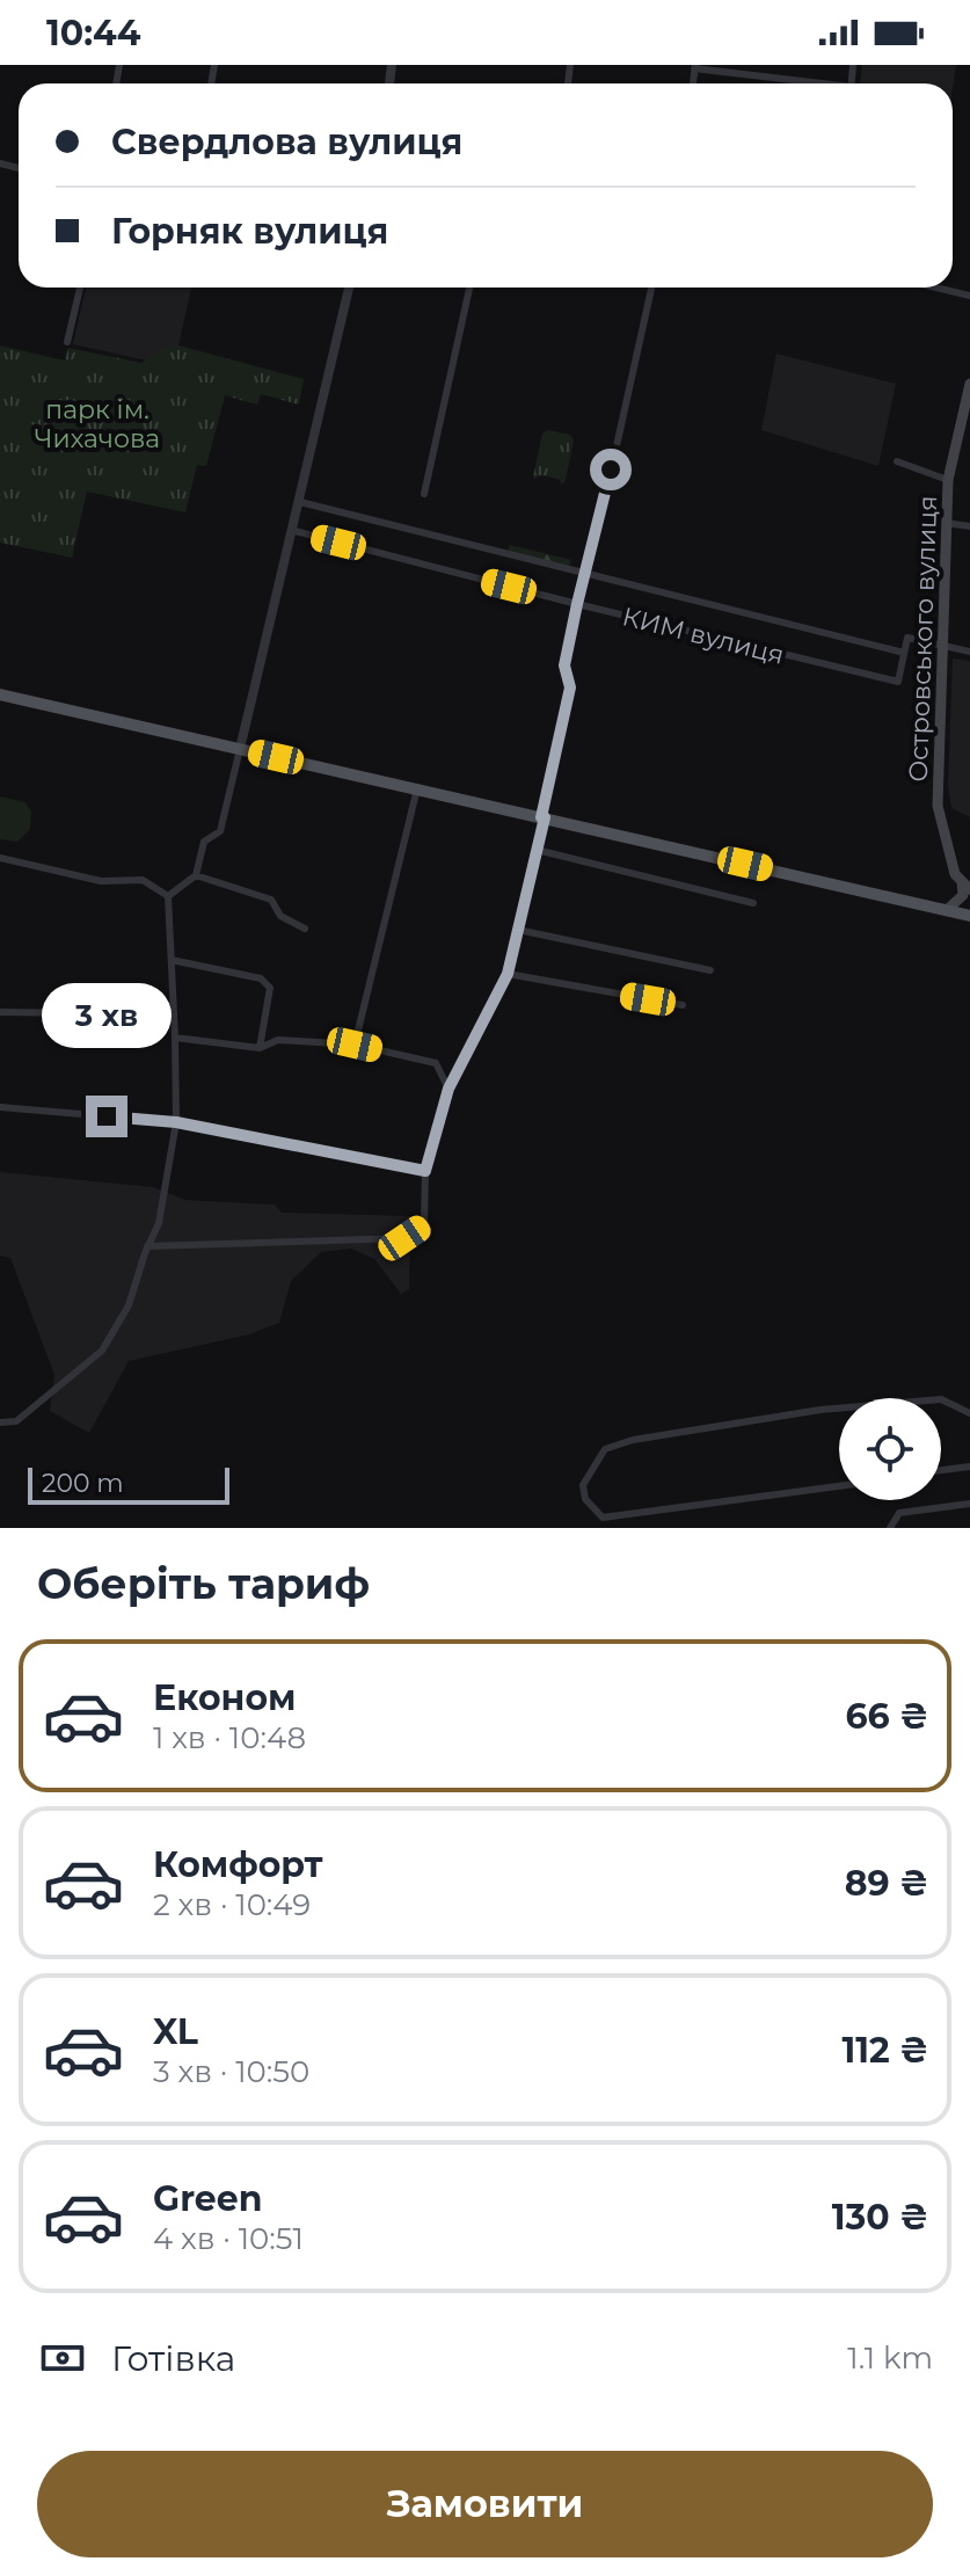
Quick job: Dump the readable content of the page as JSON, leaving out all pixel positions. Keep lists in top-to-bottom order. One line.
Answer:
{"streets":{"main road":["Островського вулиця"],"street":["КИМ вулиця"]},"parks":["парк ім. Чихачова"],"scale_bar":"200 m","page":{"status":"10:44","banner":["Свердлова вулиця","Горняк вулиця"],"bubble":"3 хв","scale":"200 m","heading":"Оберіть тариф","list":[{"name":"Економ","note":"1 хв · 10:48","value":"66 ₴"},{"name":"Комфорт","note":"2 хв · 10:49","value":"89 ₴"},{"name":"XL","note":"3 хв · 10:50","value":"112 ₴"},{"name":"Green","note":"4 хв · 10:51","value":"130 ₴"}],"pay":["Готівка","1.1 km"],"buttons":"Замовити"}}
